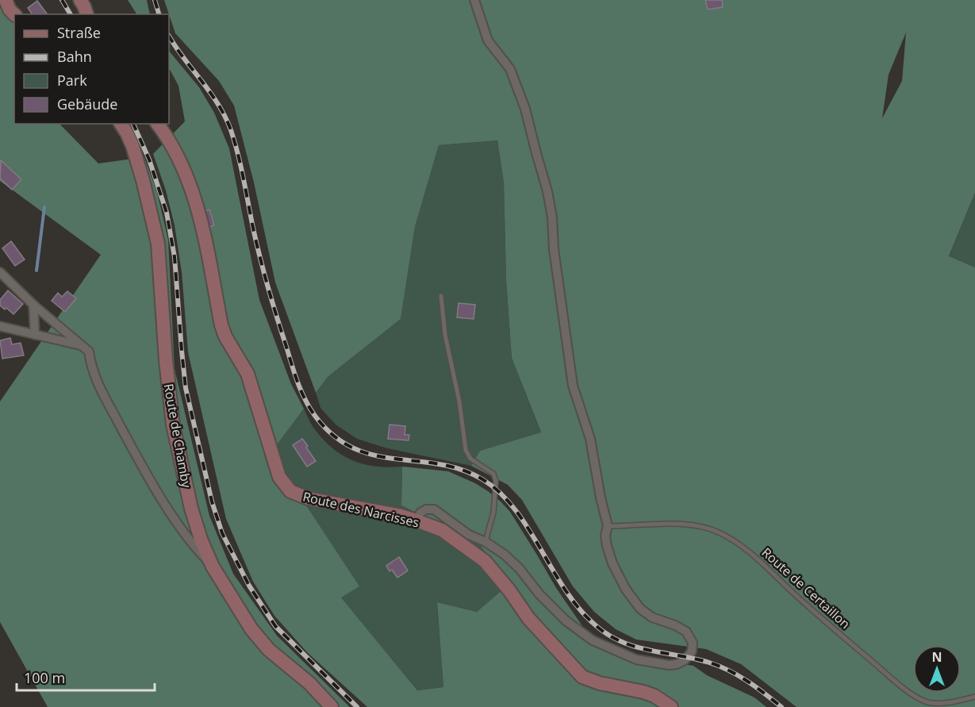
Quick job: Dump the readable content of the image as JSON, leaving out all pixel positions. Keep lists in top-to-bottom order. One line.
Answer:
{"streets":{"street":["Route de Chamby","Route des Narcisses"],"lane":["Route de Certaillon"]},"legend":["Straße","Bahn","Park","Gebäude"],"scale_bar":"100 m","north":"top"}
